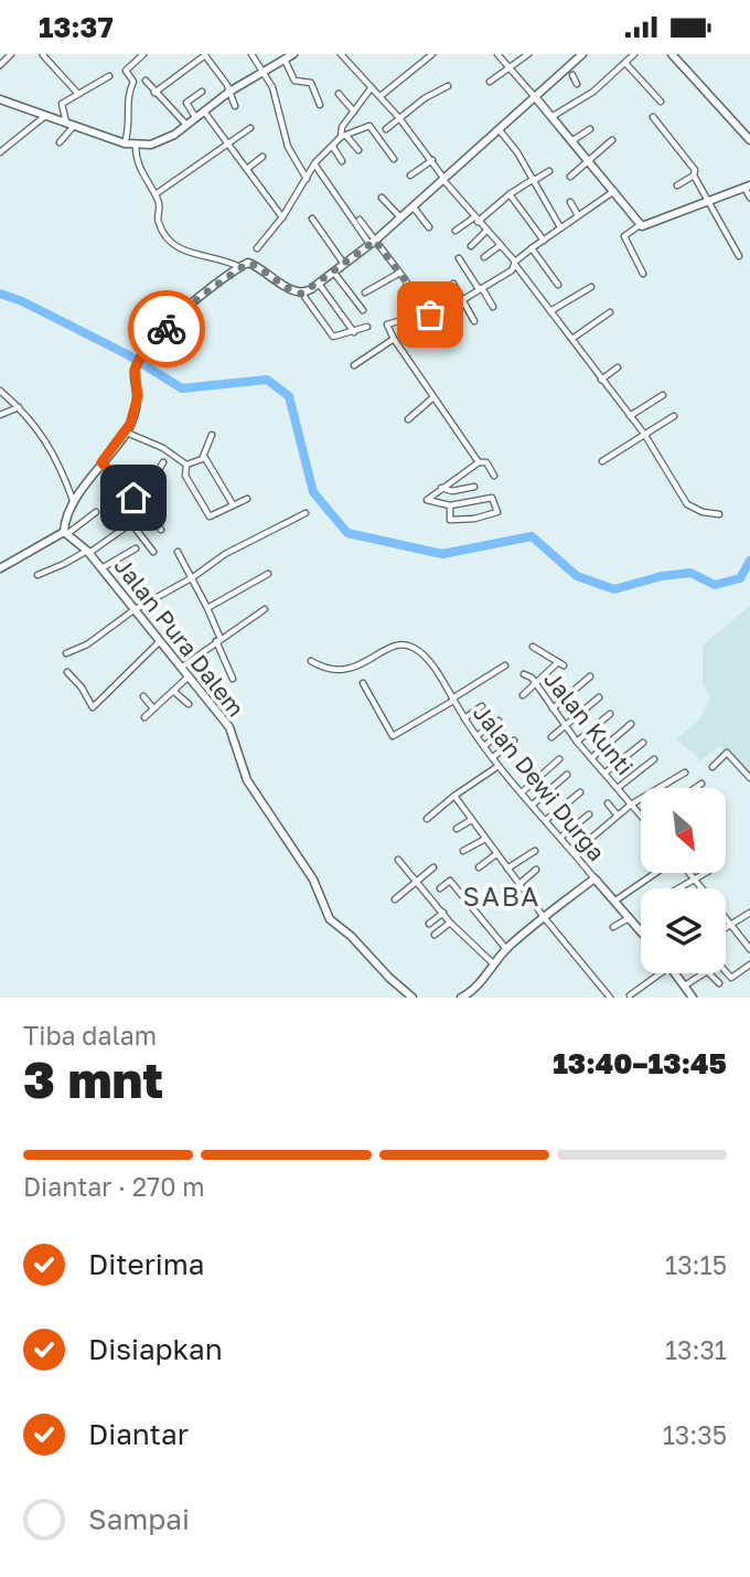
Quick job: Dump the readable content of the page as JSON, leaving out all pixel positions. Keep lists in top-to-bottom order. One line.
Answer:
{"streets":{"street":["Jalan Pura Dalem","Jalan Kunti","Jalan Dewi Durga"]},"districts":["SABA"],"north":"bottom right","page":{"status":"13:37","heading":["3 mnt","Tiba dalam","13:40–13:45"],"bar":"Diantar · 270 m","list":[["Diterima","13:15"],["Disiapkan","13:31"],["Diantar","13:35"],"Sampai"]}}
